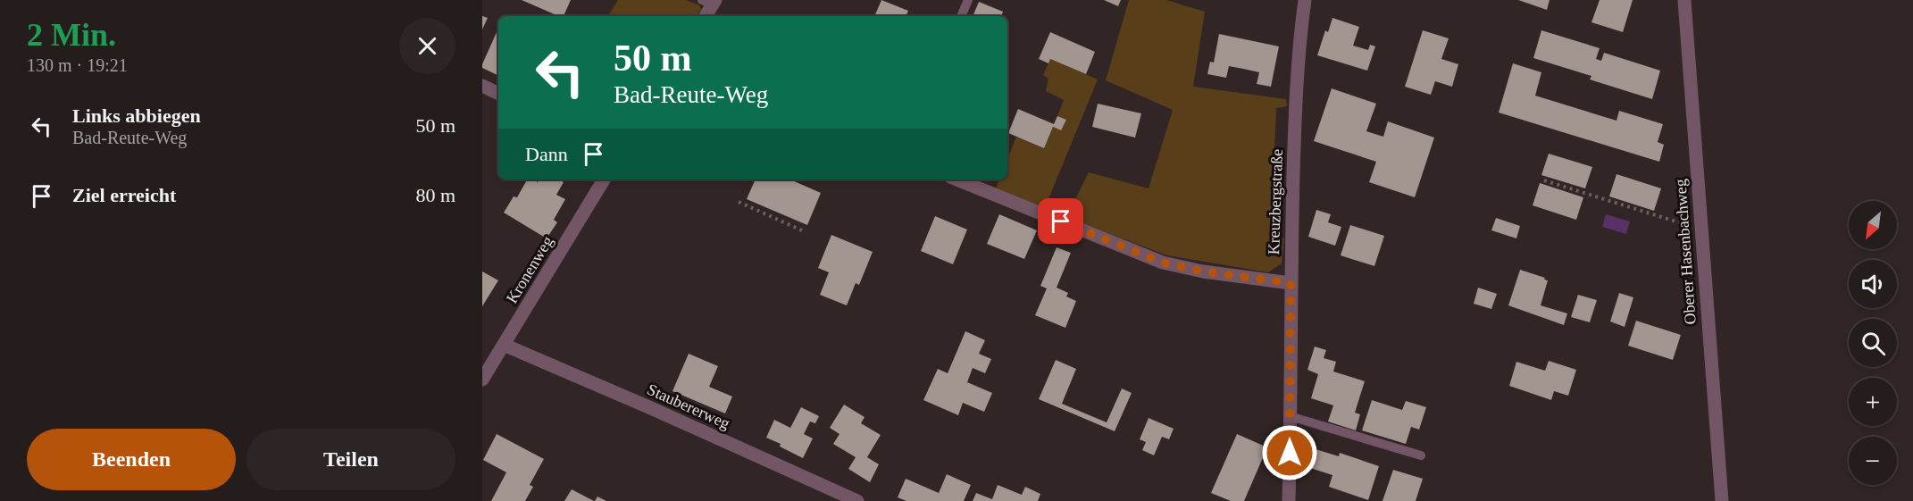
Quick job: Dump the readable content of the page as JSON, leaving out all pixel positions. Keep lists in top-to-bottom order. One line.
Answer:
{"streets":{"street":["Kreuzbergstraße","Oberer Hasenbachweg","Kronenweg","Staubererweg"]},"crossings":[["Kronenweg","Staubererweg"]],"north":"bottom left","page":{"heading":["2 Min.","130 m · 19:21"],"turn":["50 m","Bad-Reute-Weg"],"list":[{"name":"Links abbiegen","note":"Bad-Reute-Weg","value":"50 m"},{"name":"Ziel erreicht","value":"80 m"}],"then":"Dann","map_buttons":["+","−"],"buttons":["Beenden","Teilen"]}}
